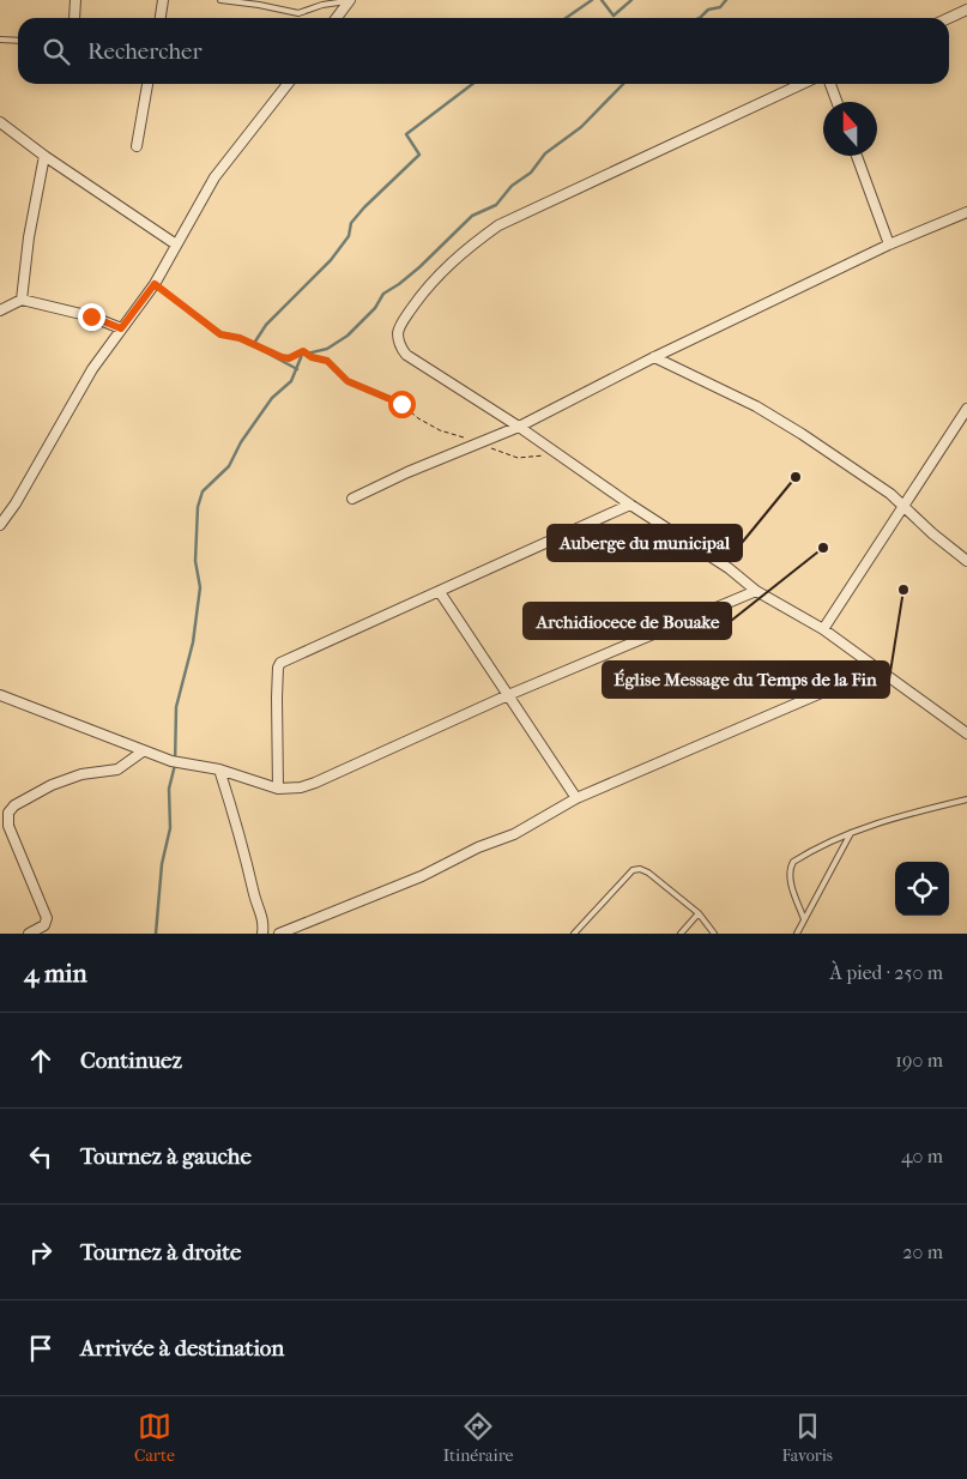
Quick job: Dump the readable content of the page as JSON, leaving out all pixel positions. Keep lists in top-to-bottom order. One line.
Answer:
{"places":["Auberge du municipal","Archidiocece de Bouake","Église Message du Temps de la Fin"],"north":"top","page":{"search":"Rechercher","heading":["4 min","À pied · 250 m"],"list":[["Continuez","190 m"],["Tournez à gauche","40 m"],["Tournez à droite","20 m"],"Arrivée à destination"],"nav":["Carte","Itinéraire","Favoris"]}}
